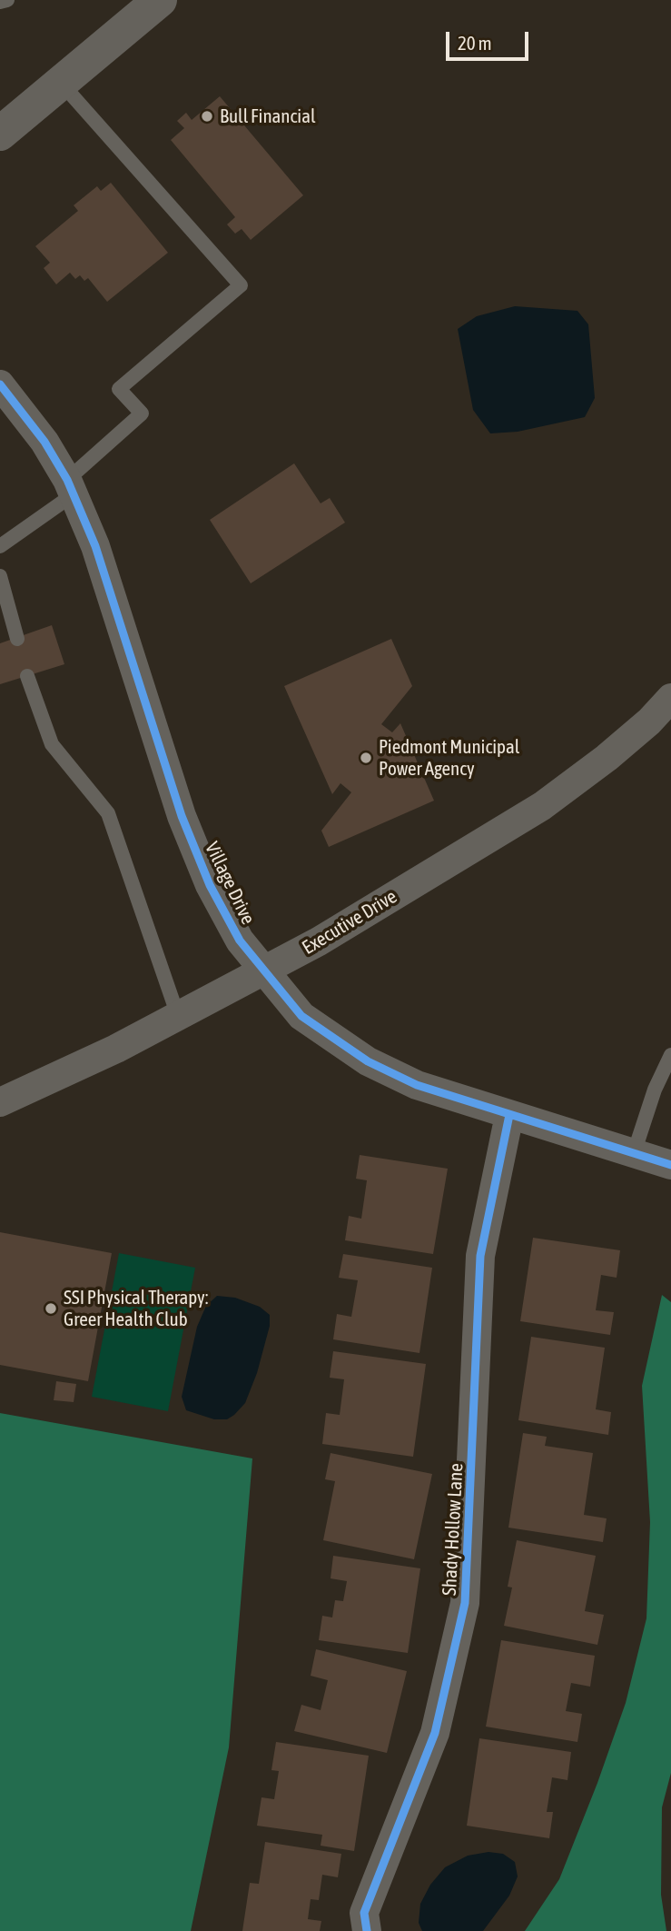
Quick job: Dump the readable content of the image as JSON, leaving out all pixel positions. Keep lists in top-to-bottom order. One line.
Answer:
{"streets":{"street":["Village Drive","Executive Drive","Shady Hollow Lane"]},"crossings":[["Village Drive","Executive Drive"],["Village Drive","Shady Hollow Lane"]],"places":["Bull Financial","Piedmont Municipal Power Agency","SSI Physical Therapy: Greer Health Club"],"scale_bar":"20 m"}
